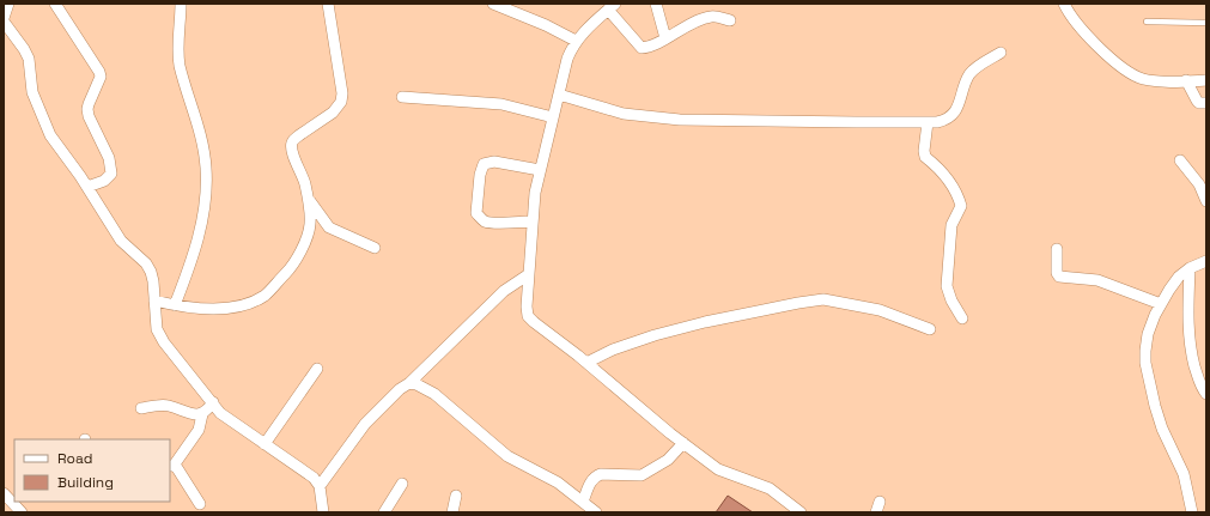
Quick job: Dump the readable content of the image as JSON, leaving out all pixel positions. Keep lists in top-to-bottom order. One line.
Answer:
{"legend":["Road","Building"]}
